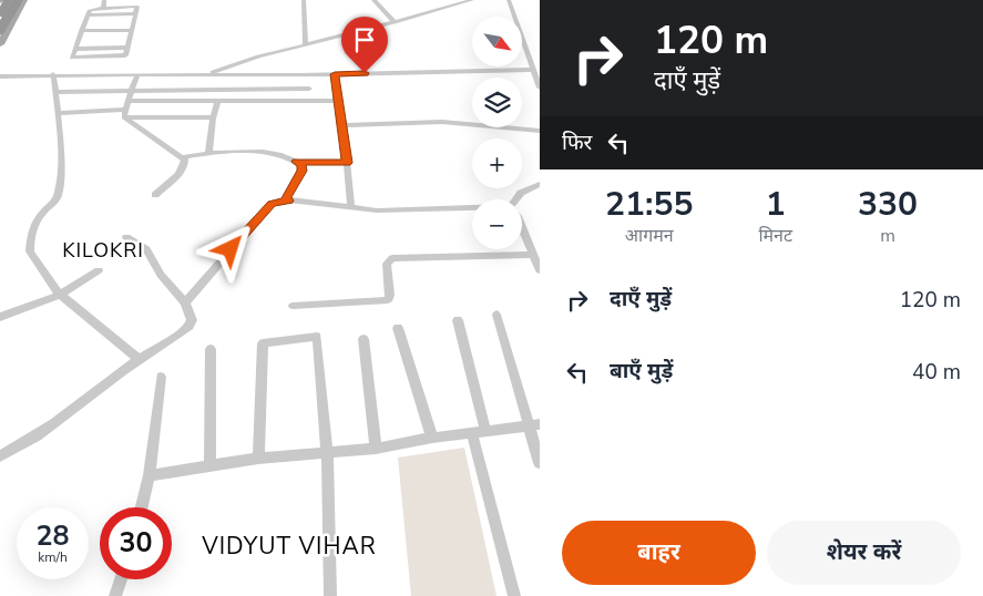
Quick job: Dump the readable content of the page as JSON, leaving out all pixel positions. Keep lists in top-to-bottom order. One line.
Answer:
{"districts":["KILOKRI","VIDYUT VIHAR"],"north":"bottom right","page":{"turn":["120 m","दाएँ मुड़ें"],"map_buttons":["+","−"],"then":"फिर","eta":["21:55","आगमन","1","मिनट","330","m"],"list":[{"name":"दाएँ मुड़ें","value":"120 m"},{"name":"बाएँ मुड़ें","value":"40 m"}],"speed":"28 km/h","limit":"30","buttons":["बाहर","शेयर करें"]}}
